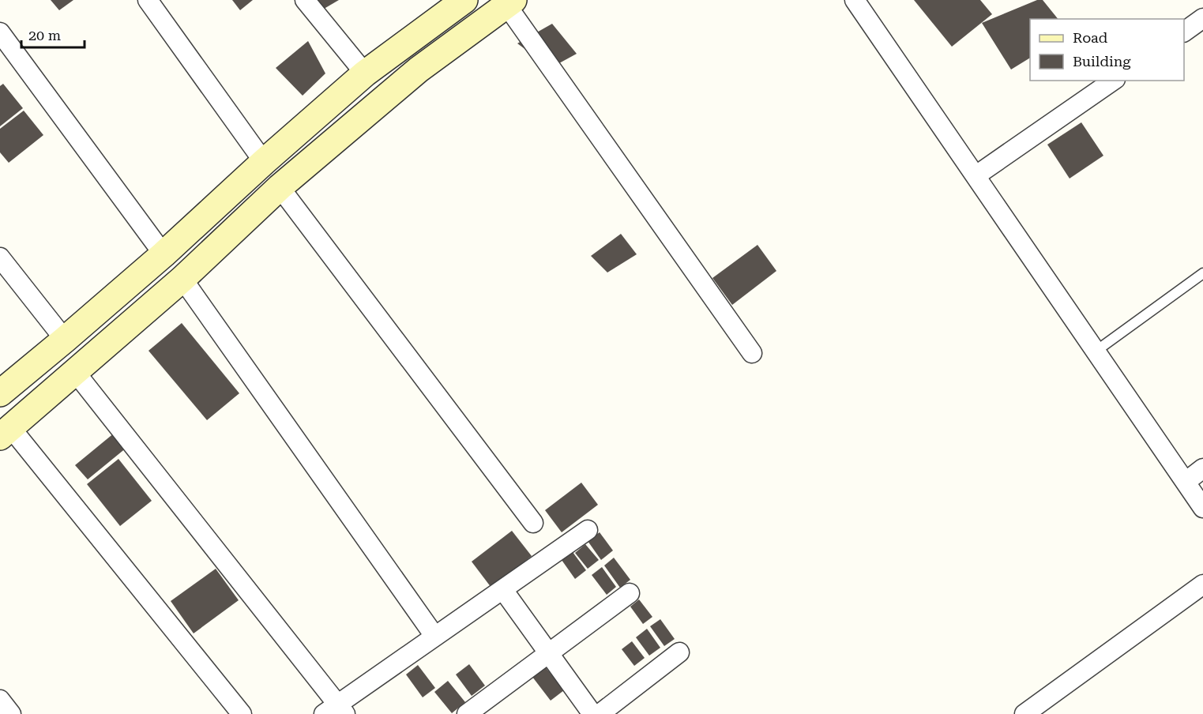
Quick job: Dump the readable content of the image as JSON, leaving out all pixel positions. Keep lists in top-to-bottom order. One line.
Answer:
{"legend":["Road","Building"],"scale_bar":"20 m"}
